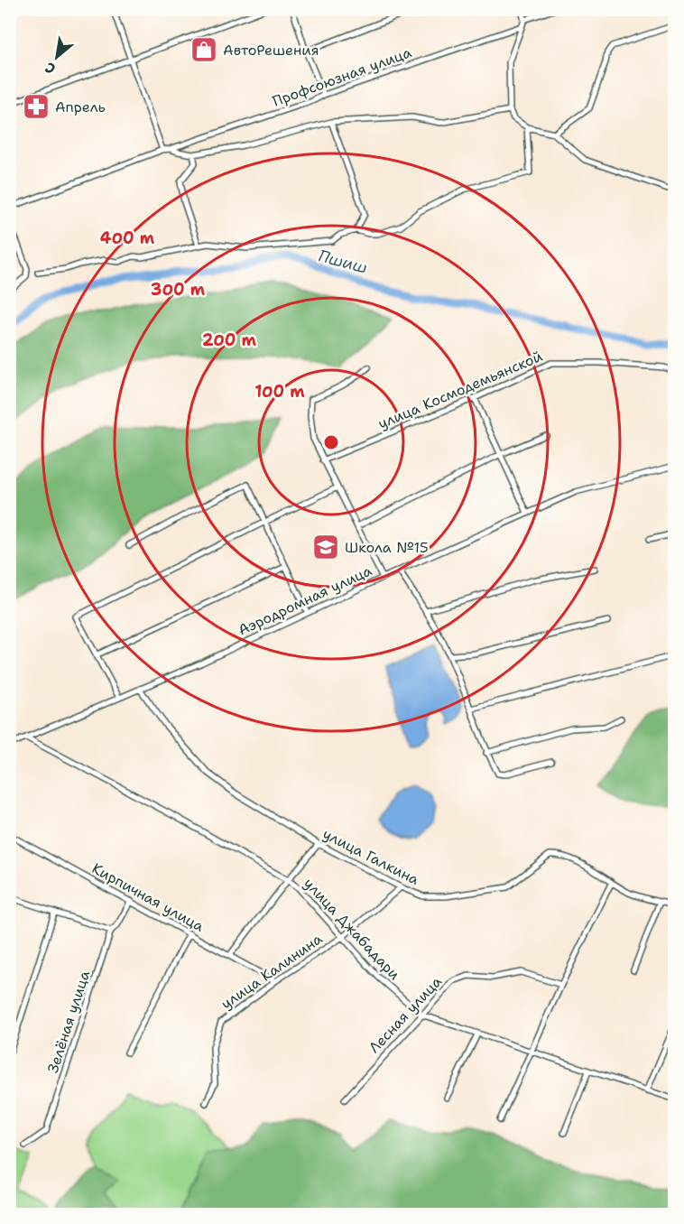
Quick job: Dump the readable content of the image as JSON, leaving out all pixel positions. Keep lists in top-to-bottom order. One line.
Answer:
{"streets":{"street":["Профсоюзная улица","улица Космодемьянской","Аэродромная улица","улица Галкина","Кирпичная улица","улица Джабадари","улица Калинина","Лесная улица","Зелёная улица"]},"crossings":[["Аэродромная улица","улица Галкина"],["Аэродромная улица","улица Джабадари"],["улица Галкина","улица Калинина"],["Кирпичная улица","улица Калинина"],["Кирпичная улица","Зелёная улица"],["улица Джабадари","улица Калинина"],["улица Джабадари","Лесная улица"]],"water":["Пшиш"],"places":{"shop":["АвтоРешения"],"pharmacy":["Апрель"],"school or university":["Школа №15"]},"north":"bottom left","rings":["400 m","300 m","200 m","100 m"]}
